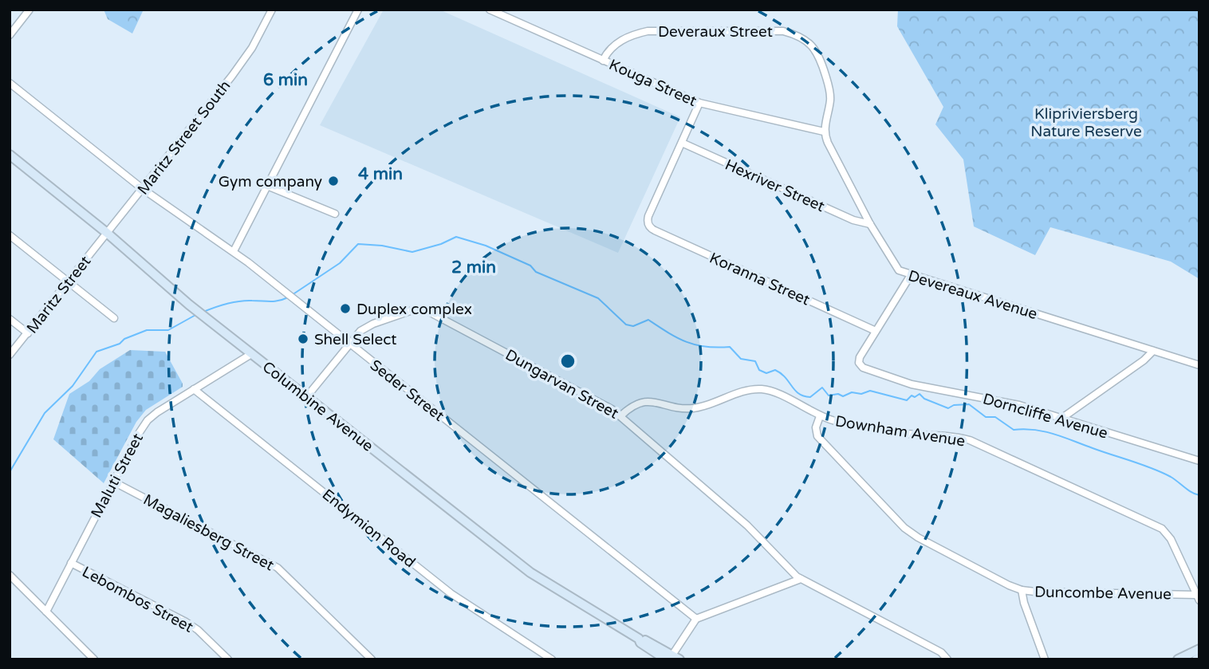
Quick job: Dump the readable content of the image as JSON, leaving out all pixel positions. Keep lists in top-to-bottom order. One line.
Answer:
{"streets":{"main road":["Columbine Avenue"],"street":["Deveraux Street","Kouga Street","Maritz Street South","Hexriver Street","Koranna Street","Maritz Street","Devereaux Avenue","Dungarvan Street","Seder Street","Dorncliffe Avenue","Downham Avenue","Maluti Street","Endymion Road","Magaliesberg Street","Duncombe Avenue","Lebombos Street"]},"crossings":[["Deveraux Street","Kouga Street"],["Deveraux Street","Devereaux Avenue"],["Kouga Street","Devereaux Avenue"],["Maritz Street South","Maritz Street"],["Maritz Street South","Seder Street"],["Maritz Street South","Columbine Avenue"],["Hexriver Street","Koranna Street"],["Hexriver Street","Devereaux Avenue"],["Koranna Street","Dorncliffe Avenue"],["Maritz Street","Columbine Avenue"],["Dungarvan Street","Seder Street"],["Dungarvan Street","Columbine Avenue"],["Dungarvan Street","Downham Avenue"],["Columbine Avenue","Maluti Street"],["Downham Avenue","Duncombe Avenue"],["Maluti Street","Endymion Road"],["Maluti Street","Magaliesberg Street"],["Maluti Street","Lebombos Street"]],"parks":["Klipriviersberg Nature Reserve"],"places":["Gym company","Duplex complex","Shell Select"],"rings":["6 min","4 min","2 min"]}
